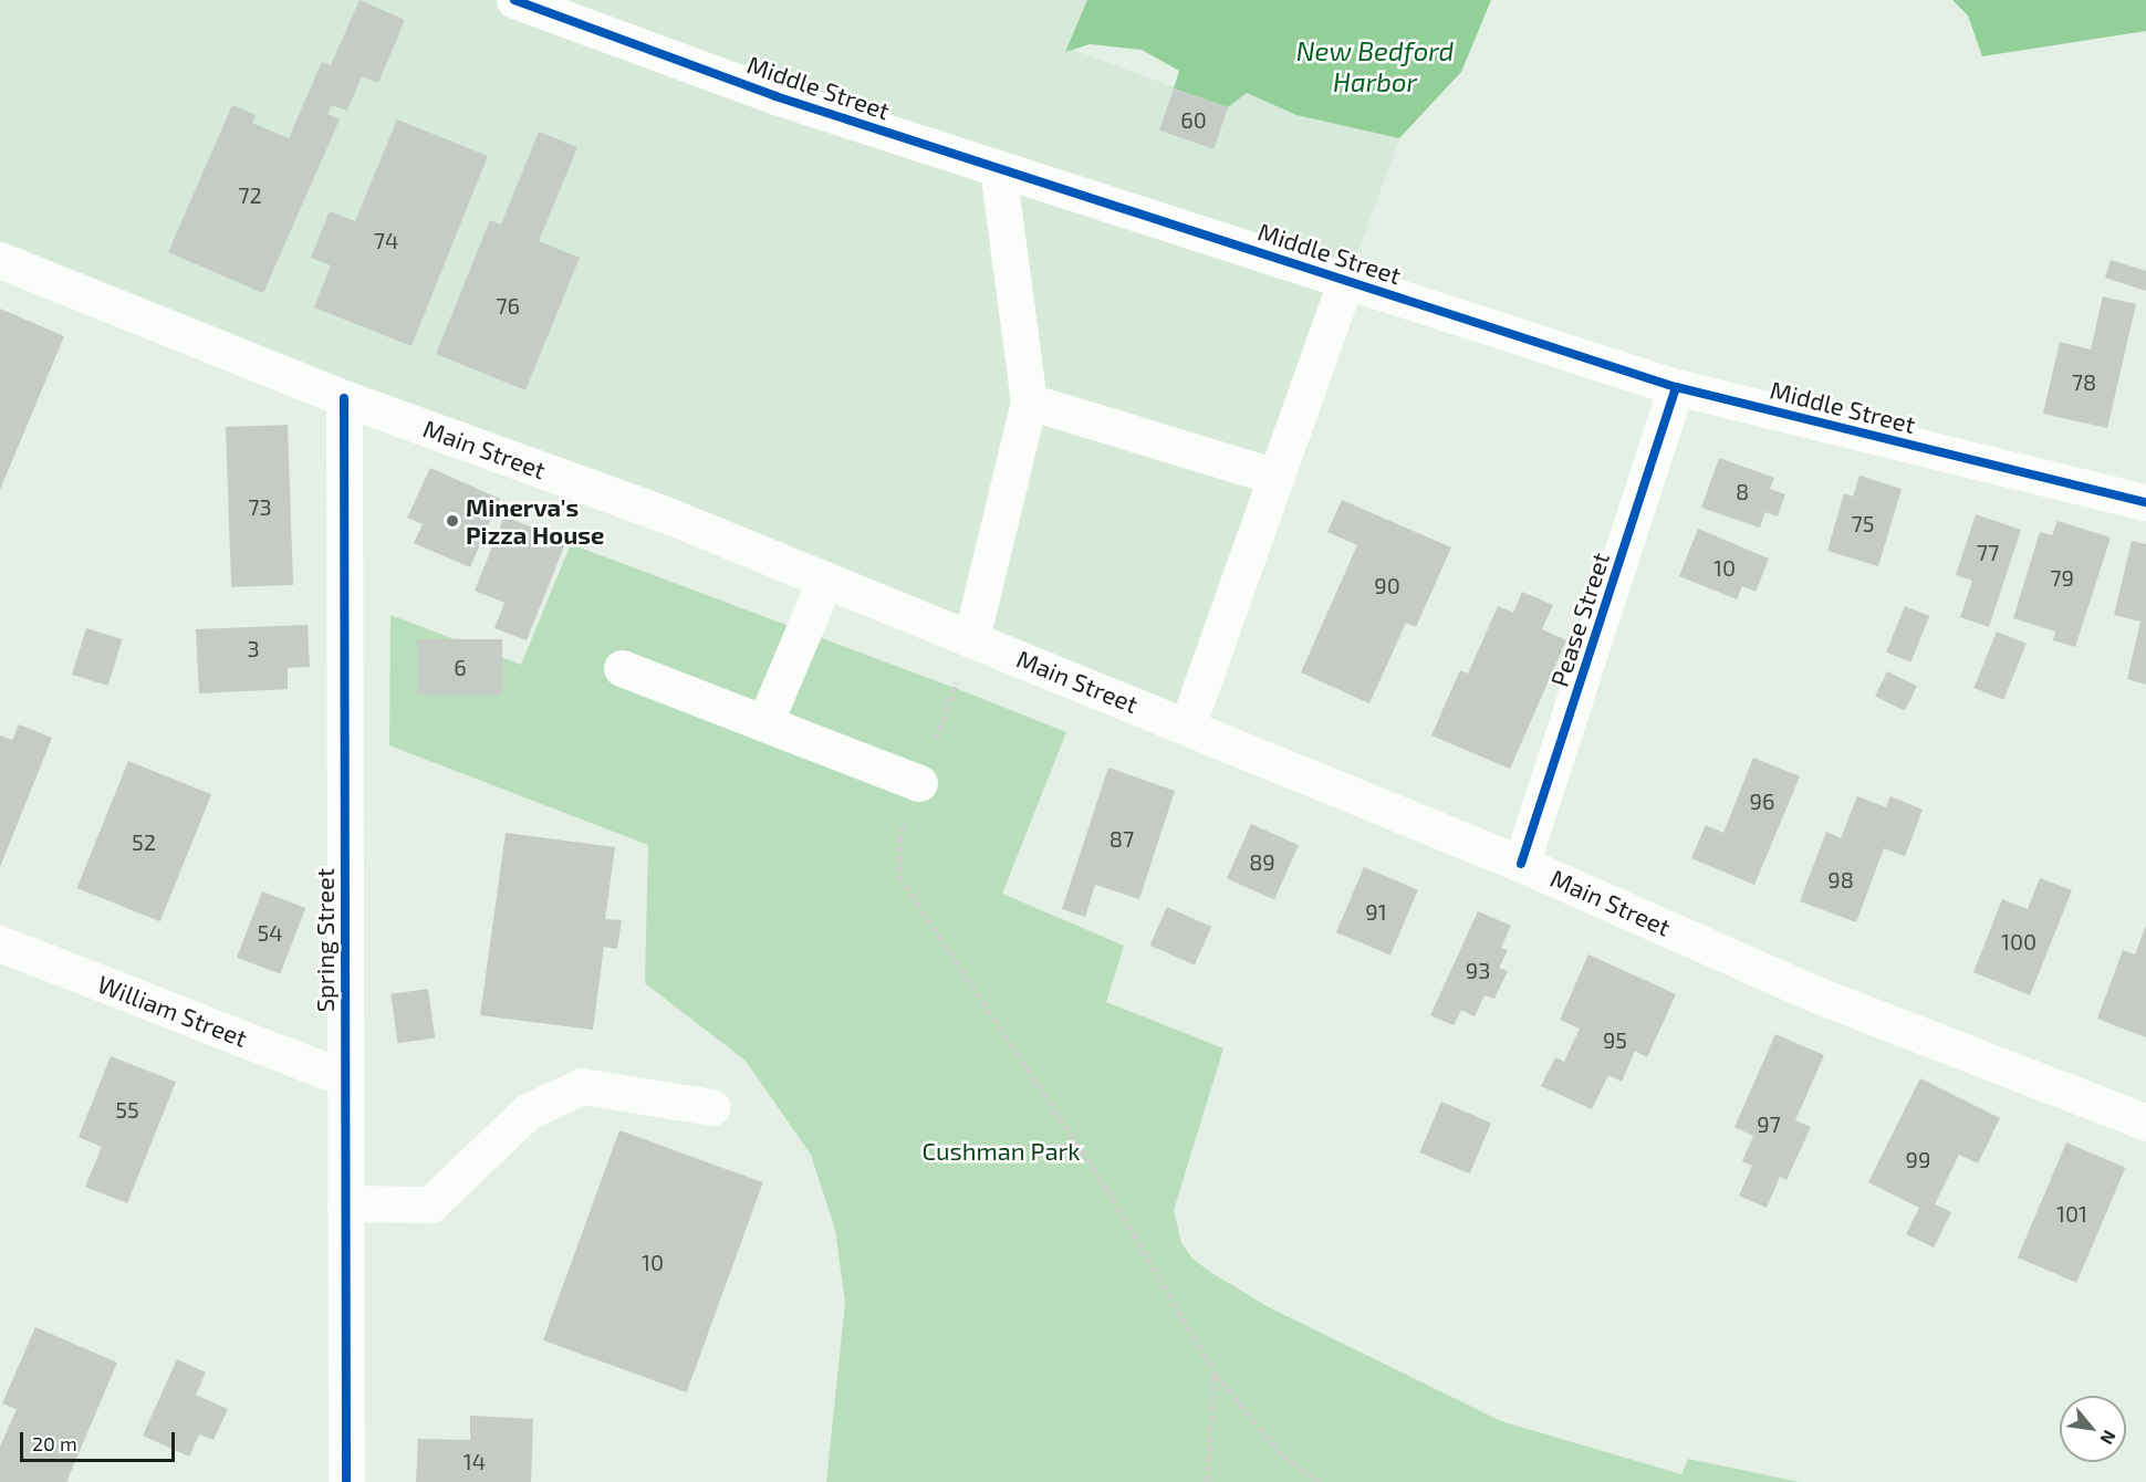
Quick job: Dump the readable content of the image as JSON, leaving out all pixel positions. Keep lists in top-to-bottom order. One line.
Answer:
{"streets":{"street":["Middle Street","Main Street","Pease Street","Spring Street","William Street"]},"crossings":[["Middle Street","Pease Street"],["Main Street","Pease Street"],["Main Street","Spring Street"],["Spring Street","William Street"]],"water":["New Bedford Harbor"],"parks":["Cushman Park"],"places":["Minerva's Pizza House"],"house_numbers":["60","72","74","76","78","8","73","75","77","10","79","90","3","6","96","87","52","89","98","91","54","100","93","95","55","97","99","101","10","14"],"scale_bar":"20 m","north":"bottom right"}
